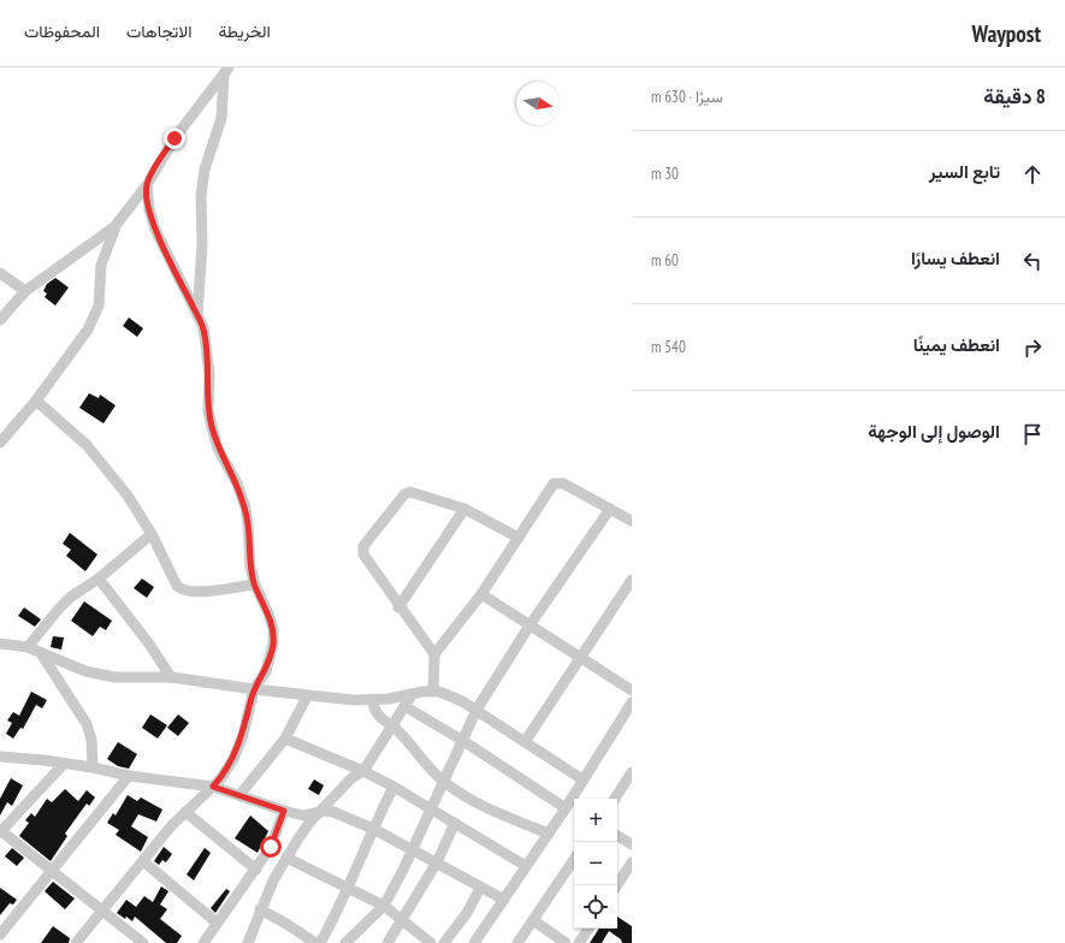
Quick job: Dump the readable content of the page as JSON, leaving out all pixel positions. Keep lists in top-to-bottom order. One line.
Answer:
{"north":"right","page":{"header":"Waypost","nav":["الخريطة","الاتجاهات","المحفوظات"],"heading":["8 دقيقة","سيرًا · 630 m"],"list":[["تابع السير","30 m"],["انعطف يسارًا","60 m"],["انعطف يمينًا","540 m"],"الوصول إلى الوجهة"],"map_buttons":["+","−"]}}
